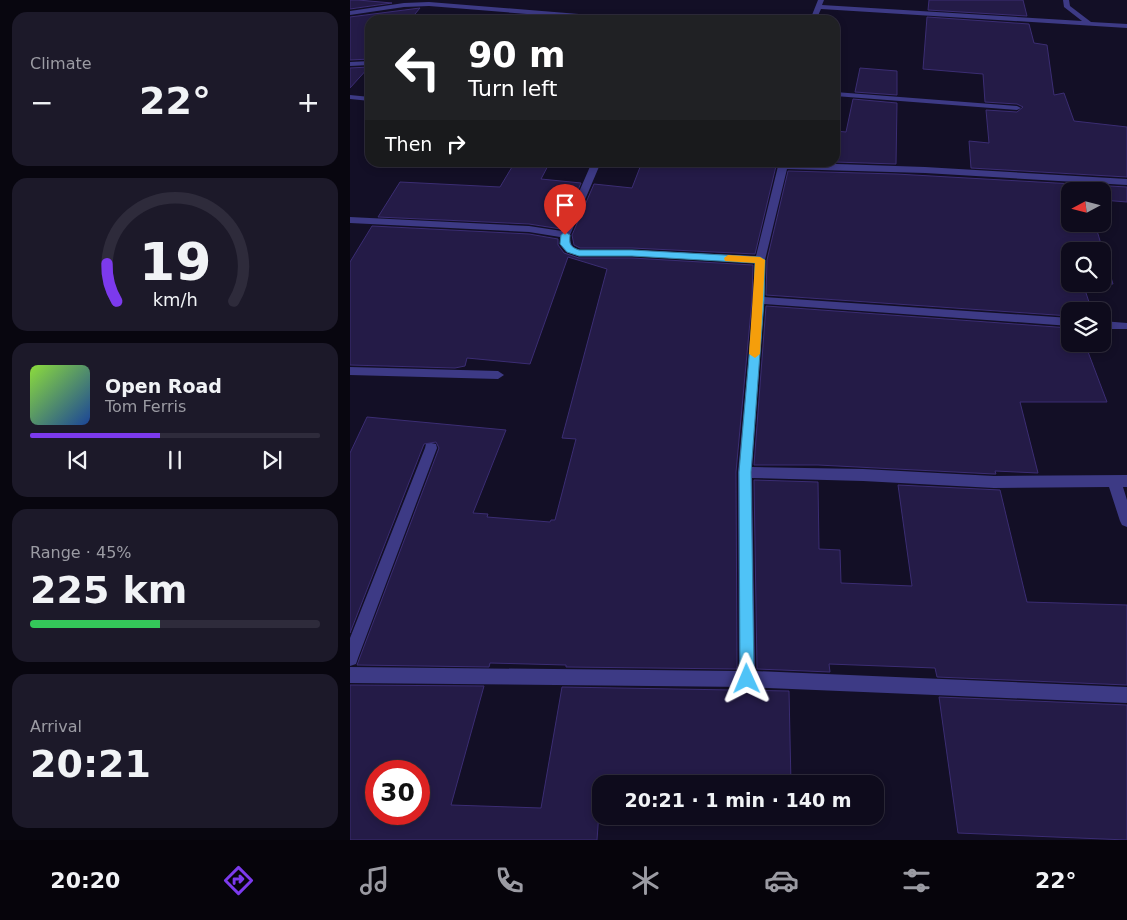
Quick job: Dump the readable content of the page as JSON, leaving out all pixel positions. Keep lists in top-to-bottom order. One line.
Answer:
{"north":"left","page":{"tile":["Climate",["Range · 45%","225 km"],["Arrival","20:21"]],"turn":["90 m","Turn left"],"heat":["−","22°","+"],"then":"Then","song":["Open Road","Tom Ferris"],"limit":"30","trip":"20:21 · 1 min · 140 m","tabs":["20:20","22°"],"gauge":["19","km/h"]}}
